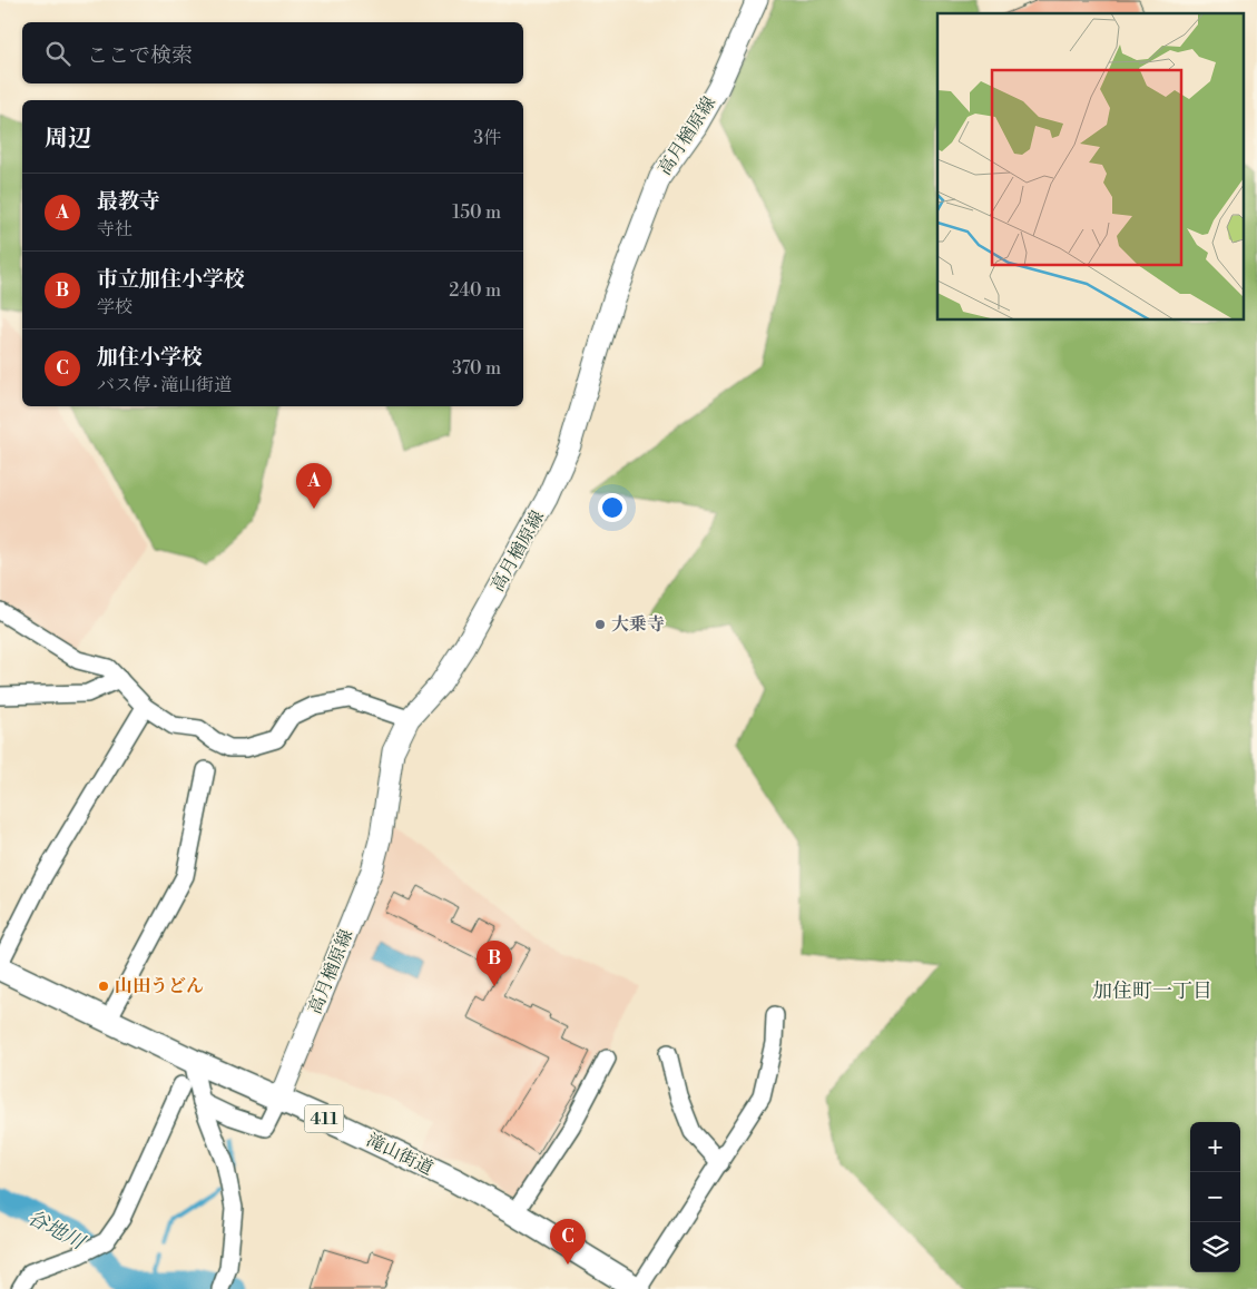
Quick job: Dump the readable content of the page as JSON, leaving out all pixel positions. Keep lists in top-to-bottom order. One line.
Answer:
{"streets":{"highway":["411","滝山街道"],"main road":["高月楢原線"]},"crossings":[["高月楢原線","滝山街道"]],"districts":["加住町一丁目"],"water":["谷地川"],"places":["大乗寺","山田うどん"],"page":{"search":"ここで検索","heading":["周辺","3件"],"list":[{"mark":"A","name":"最教寺","note":"寺社","value":"150 m"},{"mark":"B","name":"市立加住小学校","note":"学校","value":"240 m"},{"mark":"C","name":"加住小学校","note":"バス停 · 滝山街道","value":"370 m"}],"pins":["A","B","C"],"map_buttons":["+","−"]}}
